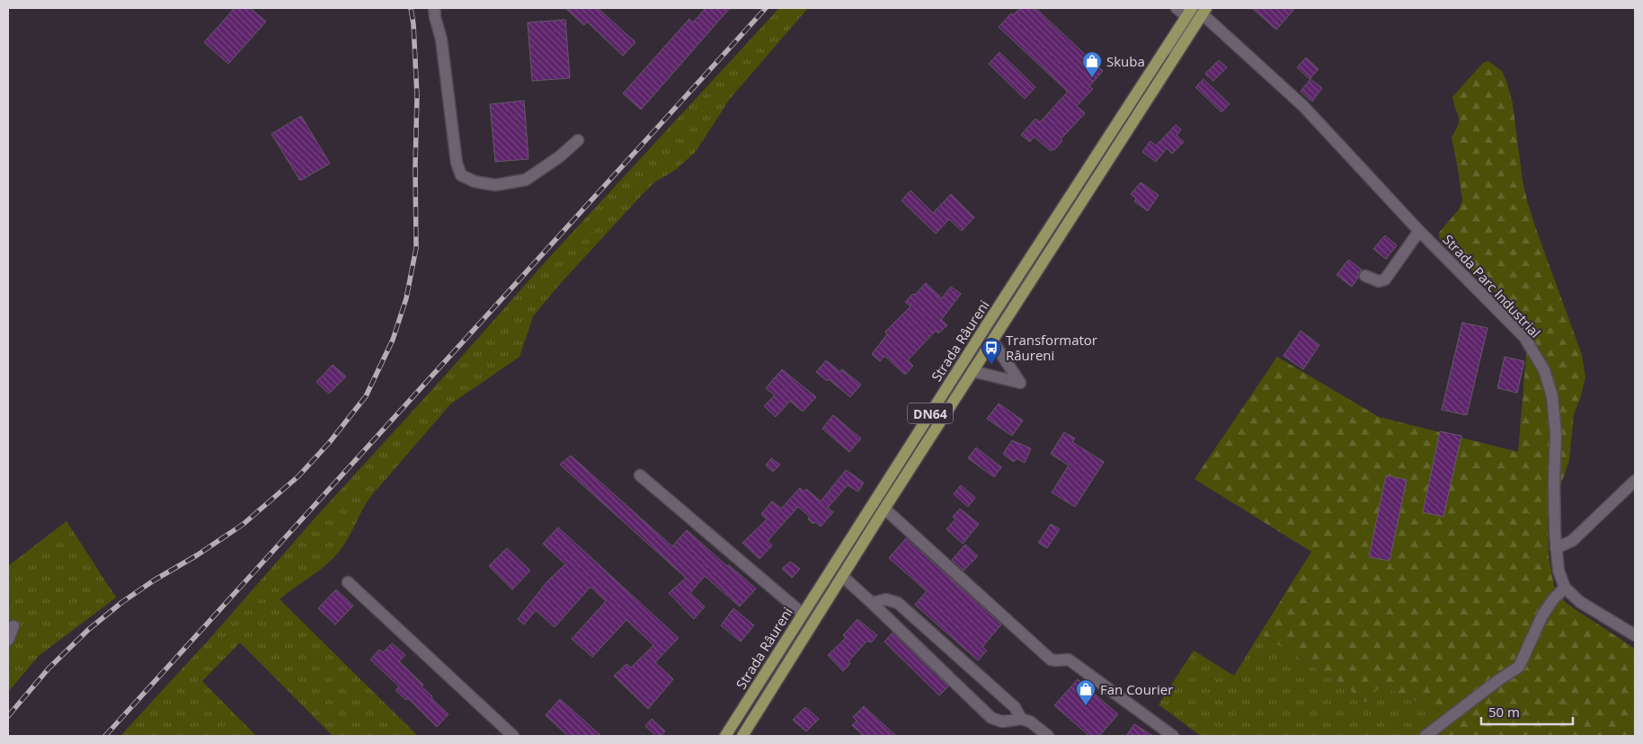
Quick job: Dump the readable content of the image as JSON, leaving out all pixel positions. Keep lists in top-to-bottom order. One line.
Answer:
{"streets":{"main road":["Strada Râureni","DN64"],"street":["Strada Parc Industrial"]},"crossings":[["Strada Parc Industrial","Strada Râureni"]],"places":{"shop":["Skuba","Fan Courier"],"bus stop":["Transformator Râureni"]},"scale_bar":"50 m"}
